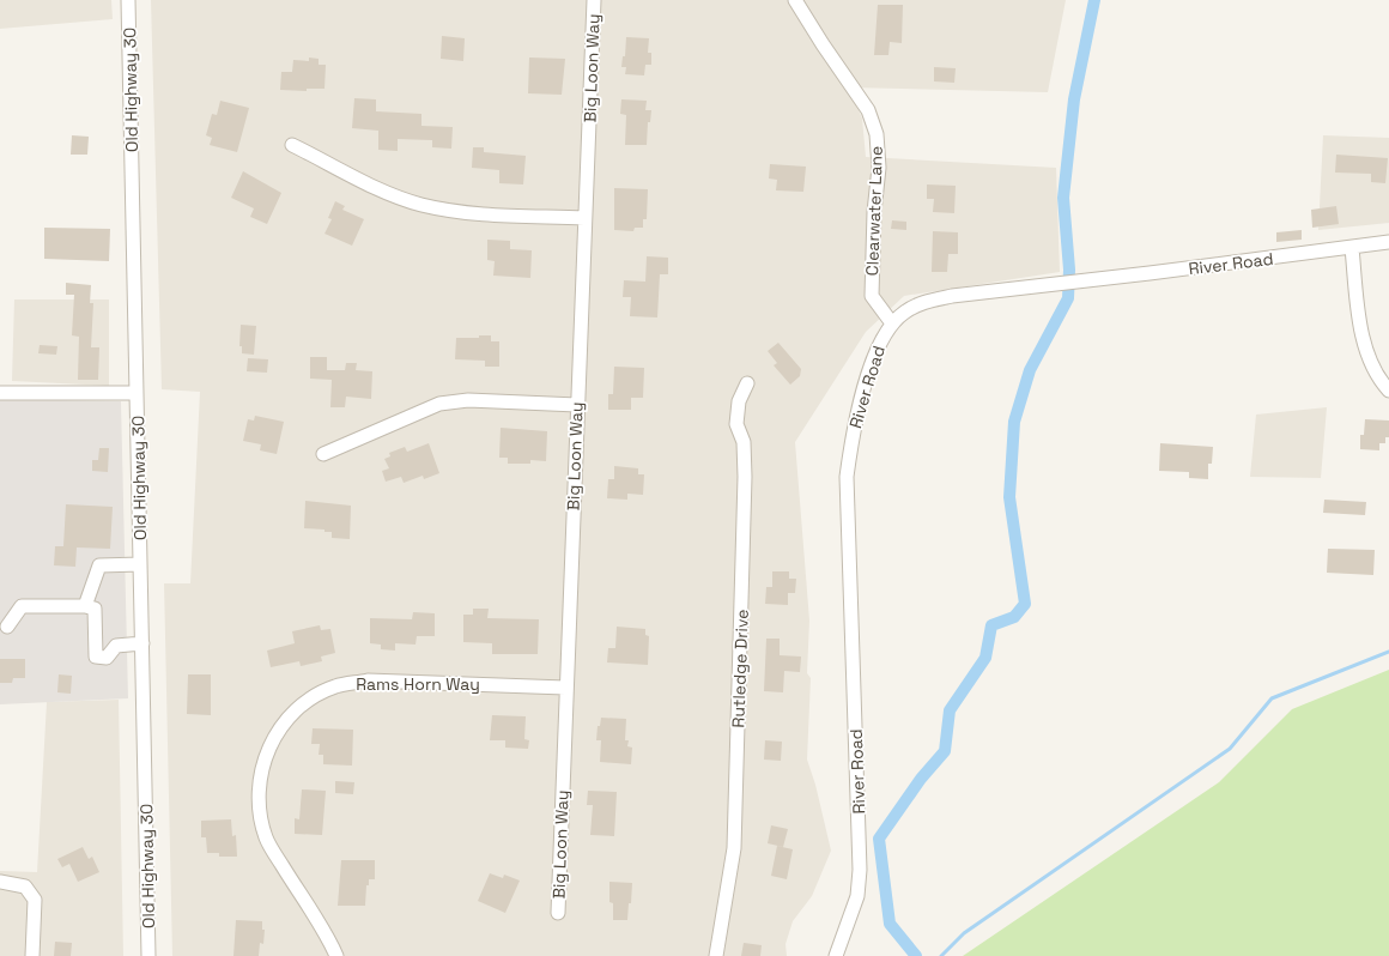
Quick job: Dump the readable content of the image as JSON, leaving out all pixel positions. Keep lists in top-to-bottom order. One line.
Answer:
{"streets":{"street":["Big Loon Way","Old Highway 30","Clearwater Lane","River Road","Rutledge Drive","Rams Horn Way"]},"crossings":[["Big Loon Way","Rams Horn Way"],["Clearwater Lane","River Road"]]}
